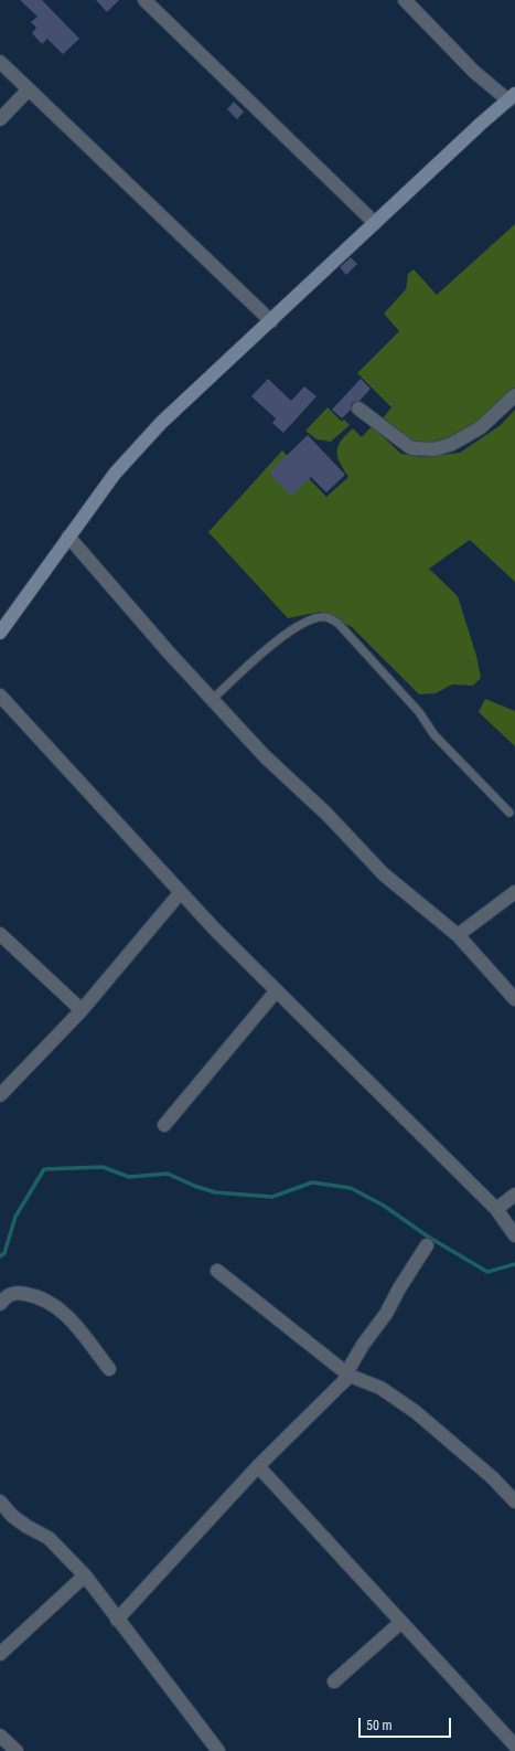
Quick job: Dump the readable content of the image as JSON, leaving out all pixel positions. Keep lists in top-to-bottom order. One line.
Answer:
{"scale_bar":"50 m"}
